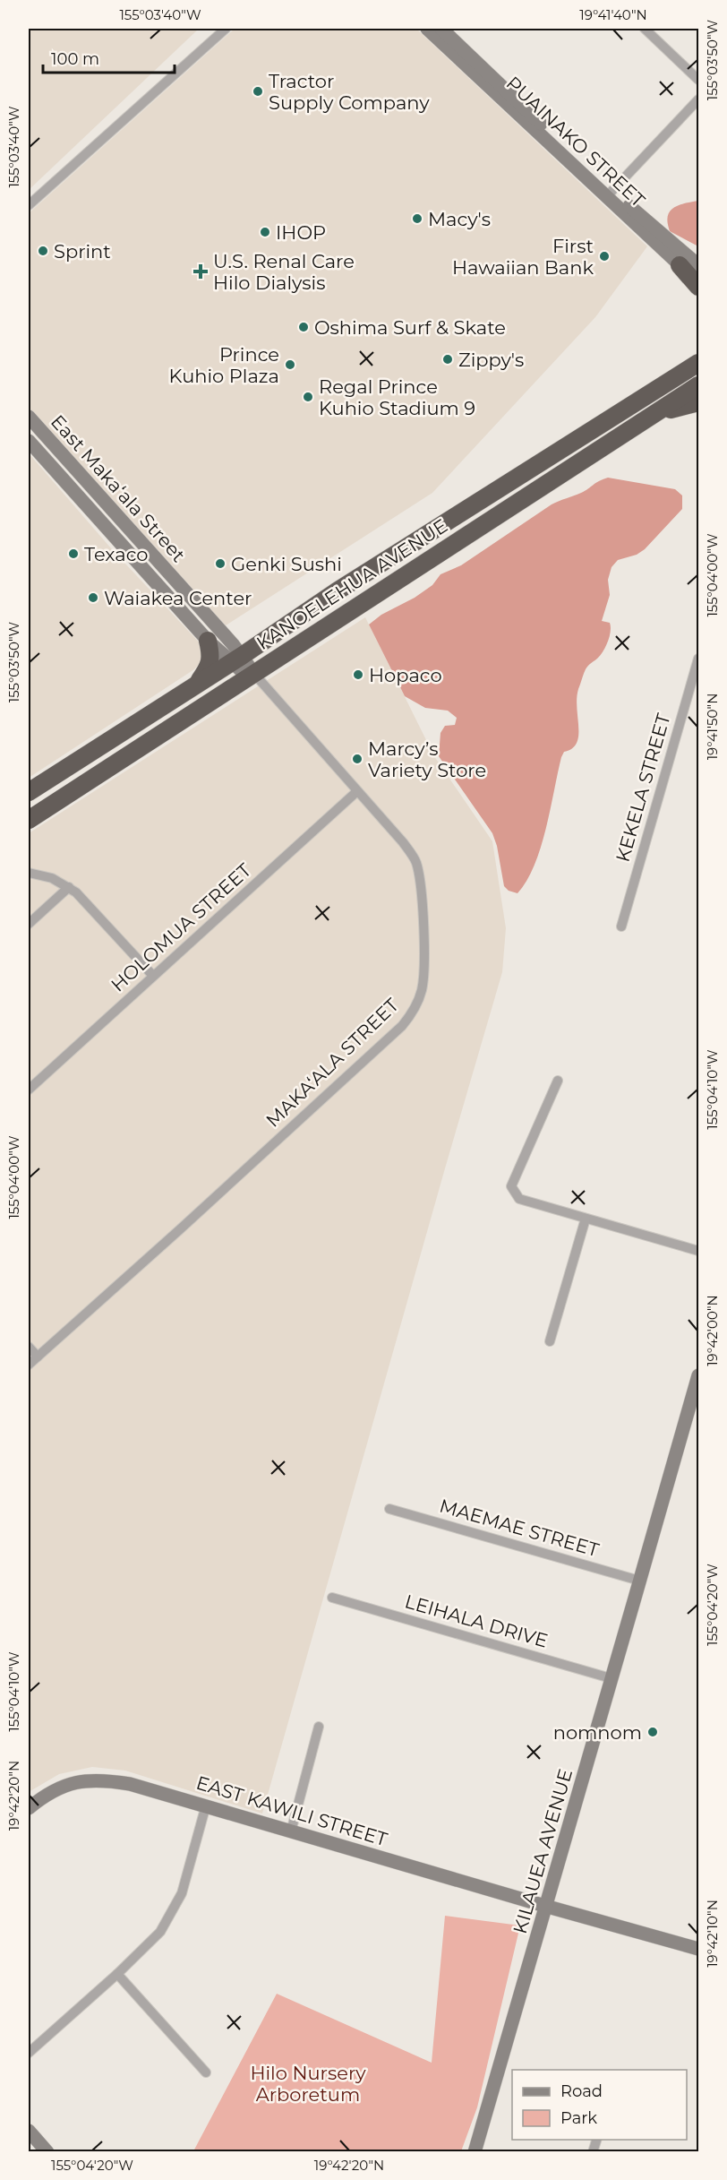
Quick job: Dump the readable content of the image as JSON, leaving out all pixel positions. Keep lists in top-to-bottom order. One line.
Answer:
{"streets":{"highway":["KANOELEHUA AVENUE"],"street":["PUAINAKO STREET","East Makaʻala Street","KEKELA STREET","HOLOMUA STREET","MAKA‘ALA STREET","MAEMAE STREET","LEIHALA DRIVE","EAST KAWILI STREET","KILAUEA AVENUE"]},"crossings":[["East Makaʻala Street","KANOELEHUA AVENUE"],["East Makaʻala Street","MAKA‘ALA STREET"],["KANOELEHUA AVENUE","MAKA‘ALA STREET"],["HOLOMUA STREET","MAKA‘ALA STREET"],["MAEMAE STREET","KILAUEA AVENUE"],["LEIHALA DRIVE","KILAUEA AVENUE"],["EAST KAWILI STREET","KILAUEA AVENUE"]],"parks":["Hilo Nursery Arboretum"],"places":{"other":["Tractor Supply Company","Macy's","IHOP","Sprint","First Hawaiian Bank","Oshima Surf & Skate","Zippy's","Prince Kuhio Plaza","Regal Prince Kuhio Stadium 9","Texaco","Genki Sushi","Waiakea Center","Hopaco","Marcy’s Variety Store","nomnom"],"health":["U.S. Renal Care Hilo Dialysis"]},"legend":["Road","Park"],"scale_bar":"100 m","coordinates":["155°03'40\"W","19°41'40\"N","155°03'50\"W","155°04'00\"W","19°41'50\"N","155°04'10\"W","19°42'00\"N","155°04'20\"W","19°42'20\"N","19°42'10\"N"]}
